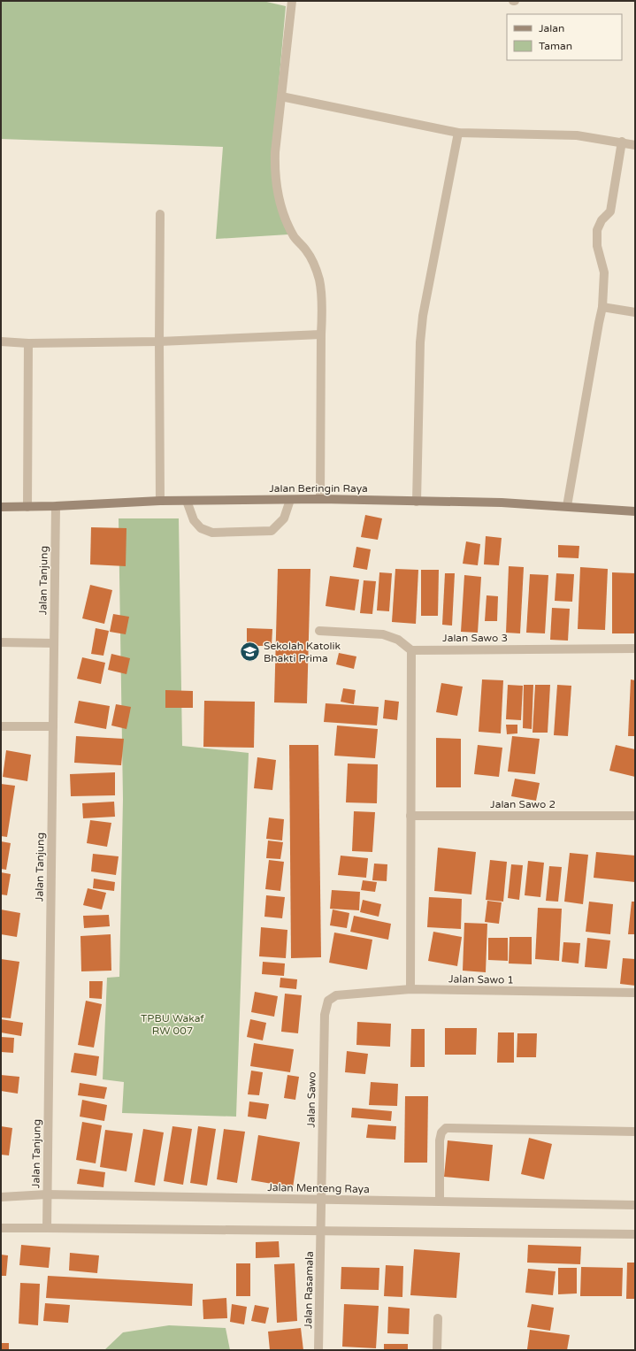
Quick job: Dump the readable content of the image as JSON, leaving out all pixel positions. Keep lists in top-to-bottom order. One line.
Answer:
{"streets":{"street":["Jalan Beringin Raya","Jalan Tanjung","Jalan Sawo 3","Jalan Sawo 2","Jalan Sawo 1","Jalan Sawo","Jalan Menteng Raya","Jalan Rasamala"]},"crossings":[["Jalan Beringin Raya","Jalan Tanjung"],["Jalan Tanjung","Jalan Menteng Raya"],["Jalan Sawo 1","Jalan Sawo"],["Jalan Sawo","Jalan Menteng Raya"],["Jalan Sawo","Jalan Rasamala"]],"parks":["TPBU Wakaf RW 007"],"places":{"school or university":["Sekolah Katolik Bhakti Prima"]},"legend":["Jalan","Taman"]}
